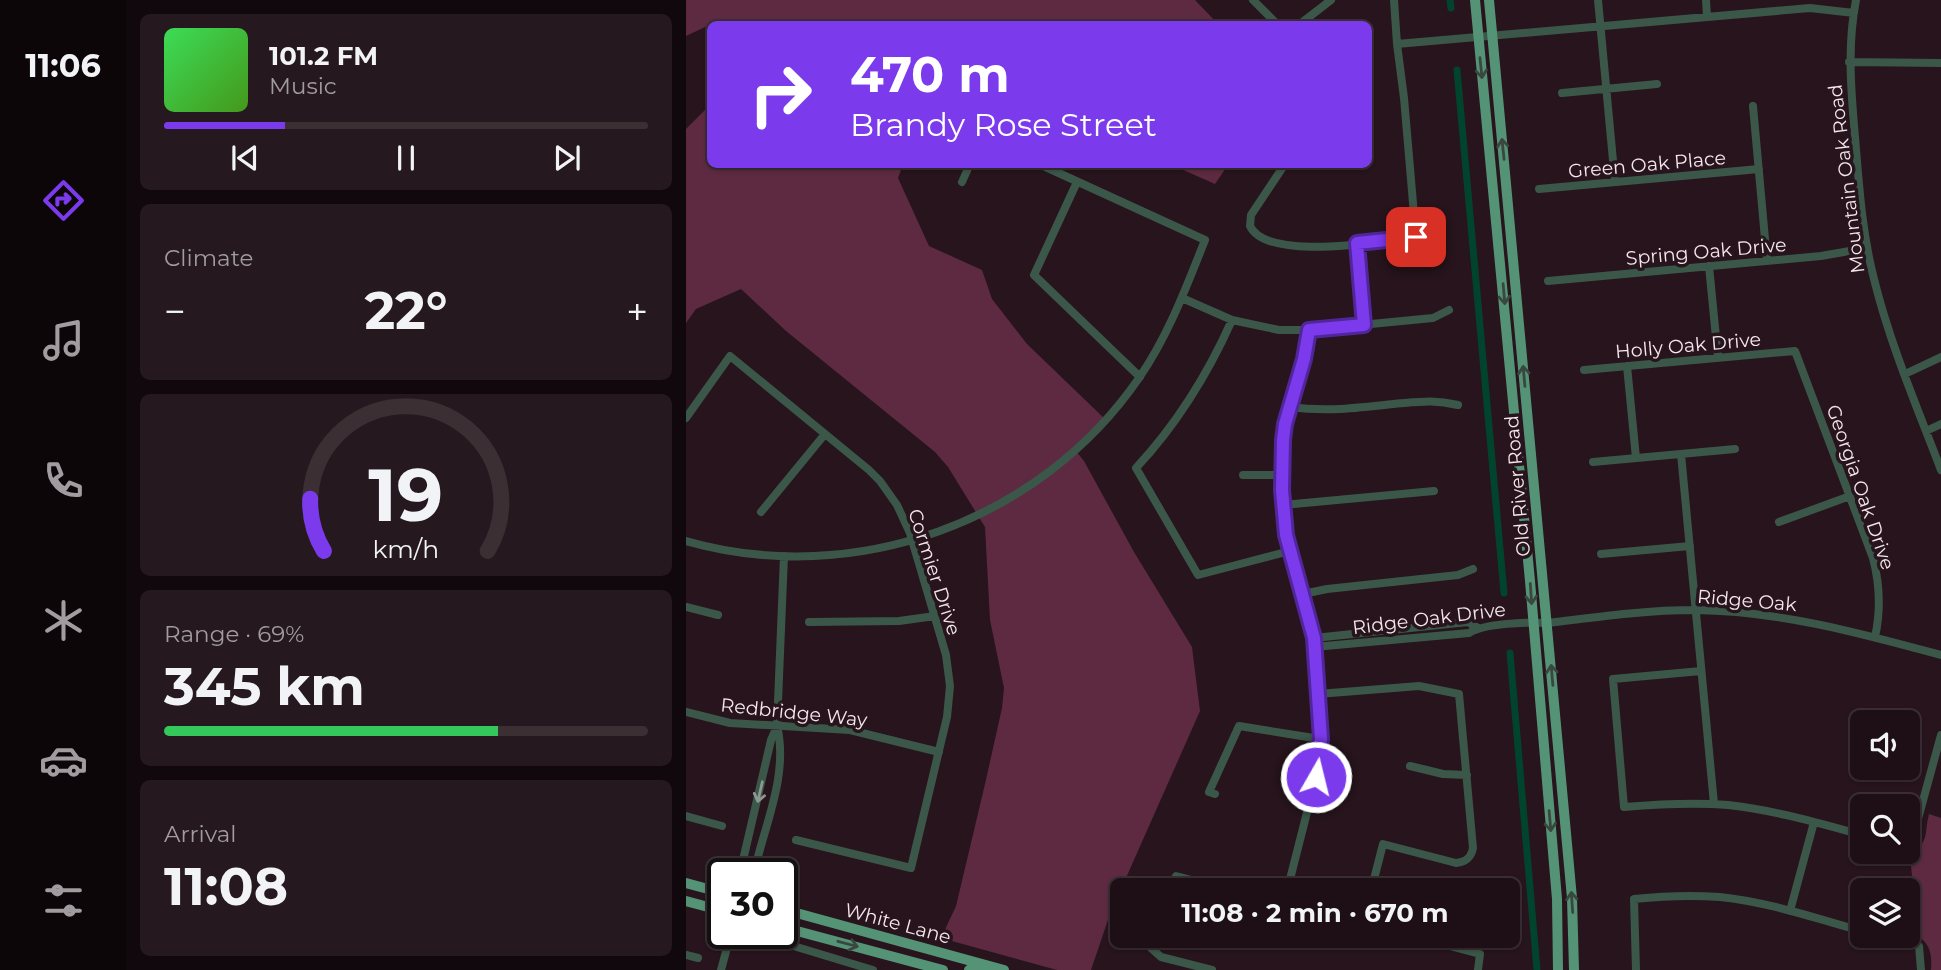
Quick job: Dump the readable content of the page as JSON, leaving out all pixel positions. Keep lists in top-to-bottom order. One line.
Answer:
{"streets":{"main road":["Old River Road","White Lane"],"street":["Green Oak Place","Mountain Oak Road","Spring Oak Drive","Holly Oak Drive","Georgia Oak Drive","Cormier Drive","Ridge Oak","Ridge Oak Drive","Redbridge Way"]},"crossings":[["Mountain Oak Road","Spring Oak Drive"],["Holly Oak Drive","Georgia Oak Drive"],["Old River Road","Ridge Oak"],["Old River Road","Ridge Oak Drive"],["Georgia Oak Drive","Ridge Oak"],["Cormier Drive","Redbridge Way"],["Ridge Oak","Ridge Oak Drive"]],"page":{"tabs":"11:06","turn":["470 m","Brandy Rose Street"],"song":["101.2 FM","Music"],"tile":["Climate",["Range · 69%","345 km"],["Arrival","11:08"]],"heat":["−","22°","+"],"limit":"30","trip":"11:08 · 2 min · 670 m","gauge":["19","km/h"]}}
